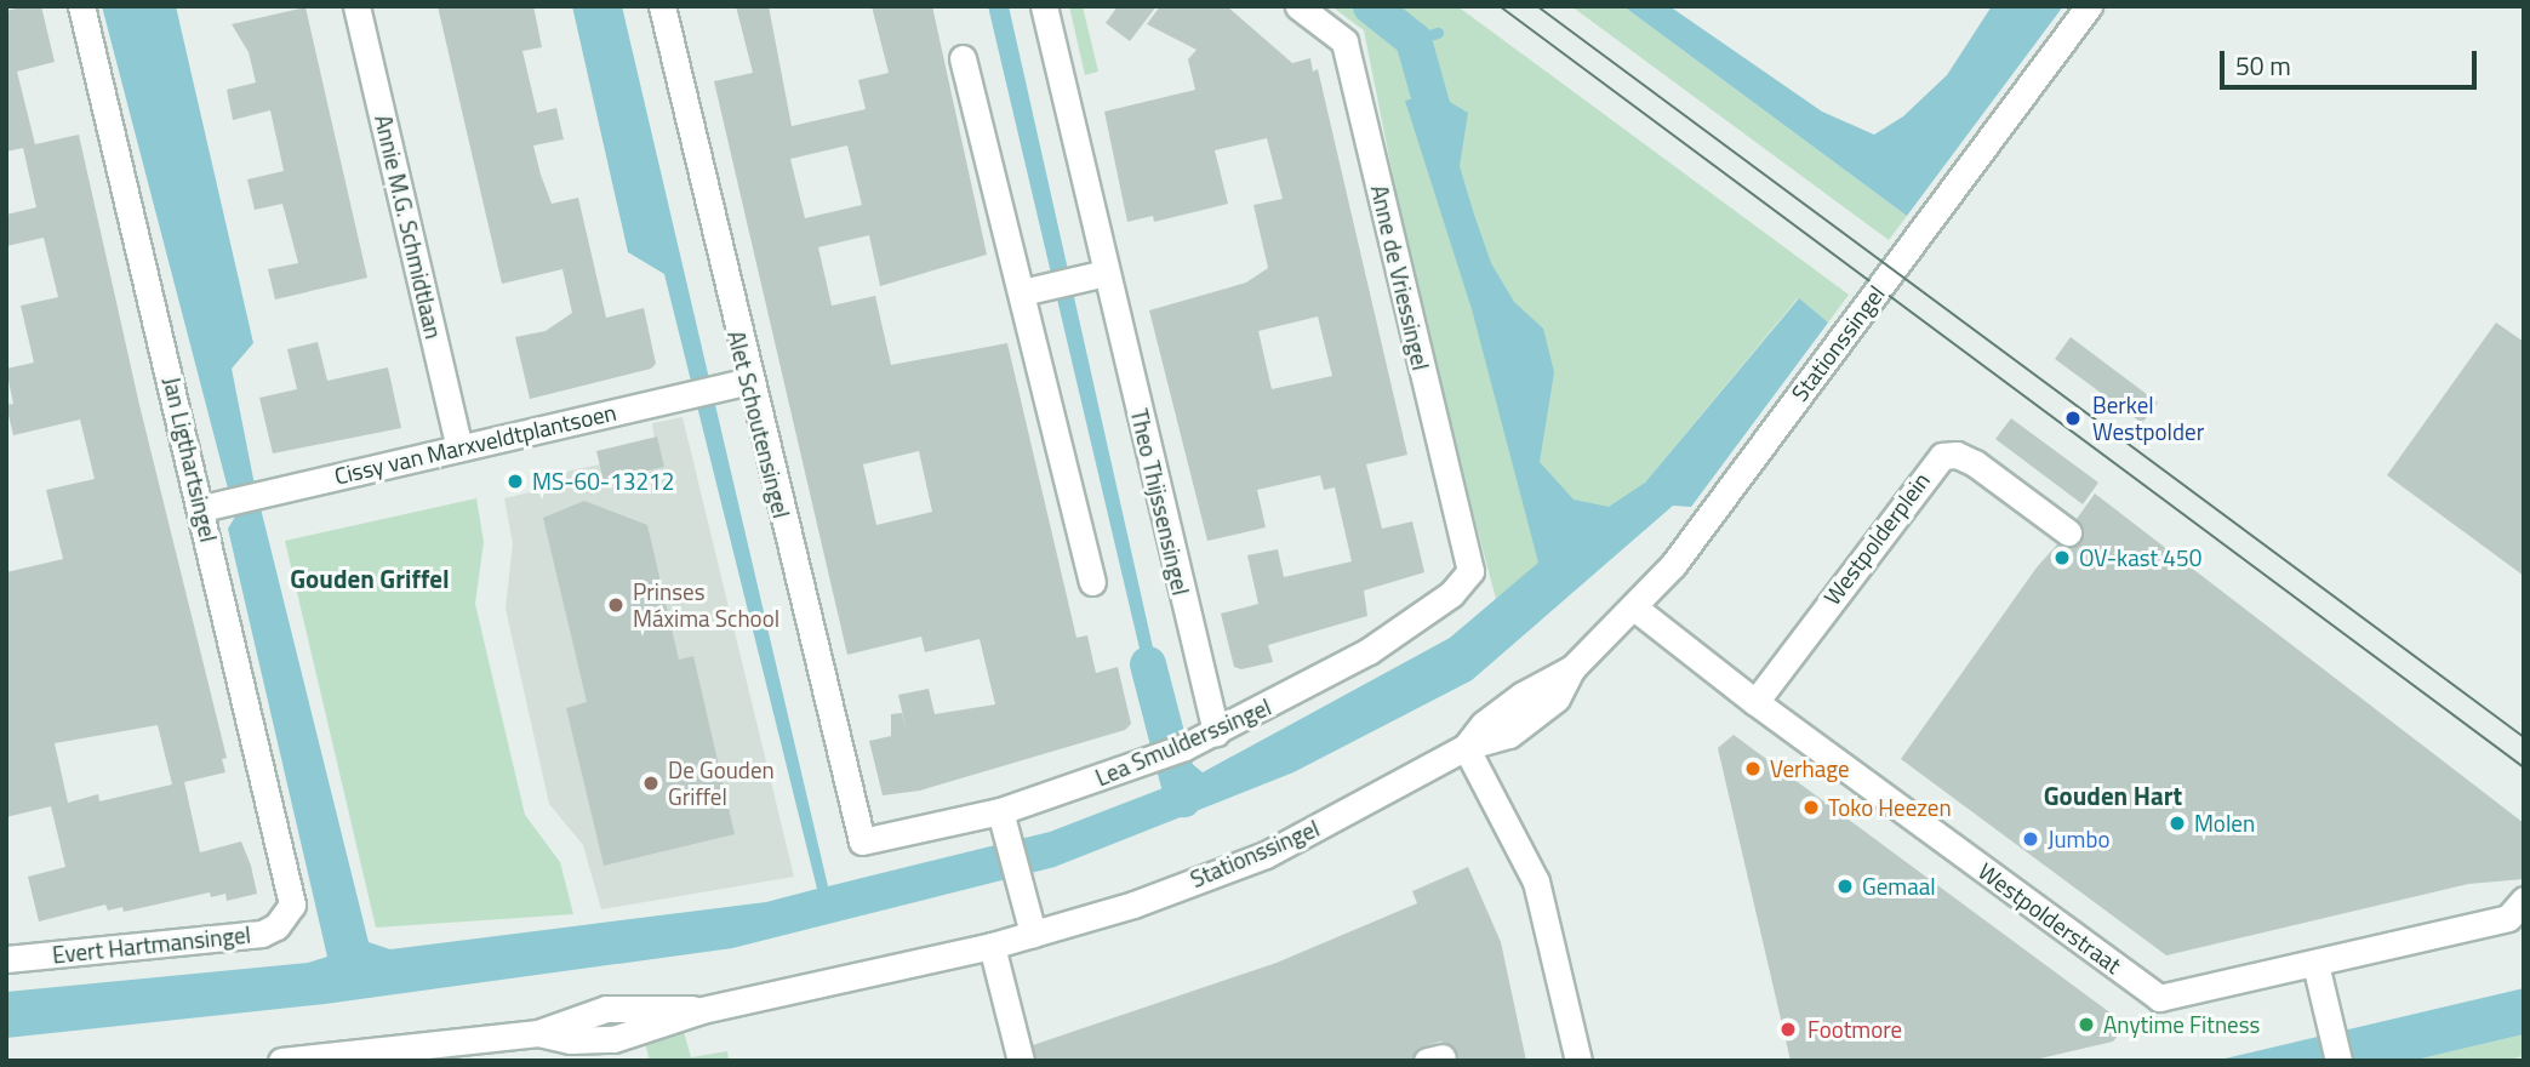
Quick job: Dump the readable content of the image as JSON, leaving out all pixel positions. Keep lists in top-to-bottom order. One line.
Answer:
{"streets":{"street":["Annie M.G. Schmidtlaan","Anne de Vriessingel","Stationssingel","Alet Schoutensingel","Cissy van Marxveldtplantsoen","Jan Ligthartsingel","Theo Thijssensingel","Westpolderplein","Lea Smulderssingel","Westpolderstraat","Evert Hartmansingel"]},"crossings":[["Annie M.G. Schmidtlaan","Cissy van Marxveldtplantsoen"],["Anne de Vriessingel","Lea Smulderssingel"],["Stationssingel","Westpolderstraat"],["Alet Schoutensingel","Cissy van Marxveldtplantsoen"],["Alet Schoutensingel","Lea Smulderssingel"],["Cissy van Marxveldtplantsoen","Jan Ligthartsingel"],["Jan Ligthartsingel","Evert Hartmansingel"],["Theo Thijssensingel","Lea Smulderssingel"],["Westpolderplein","Westpolderstraat"]],"districts":["Gouden Griffel","Gouden Hart"],"places":["Berkel Westpolder","MS-60-13212","OV-kast 450","Prinses Máxima School","Verhage","De Gouden Griffel","Toko Heezen","Molen","Jumbo","Gemaal","Anytime Fitness","Footmore"],"scale_bar":"50 m"}
